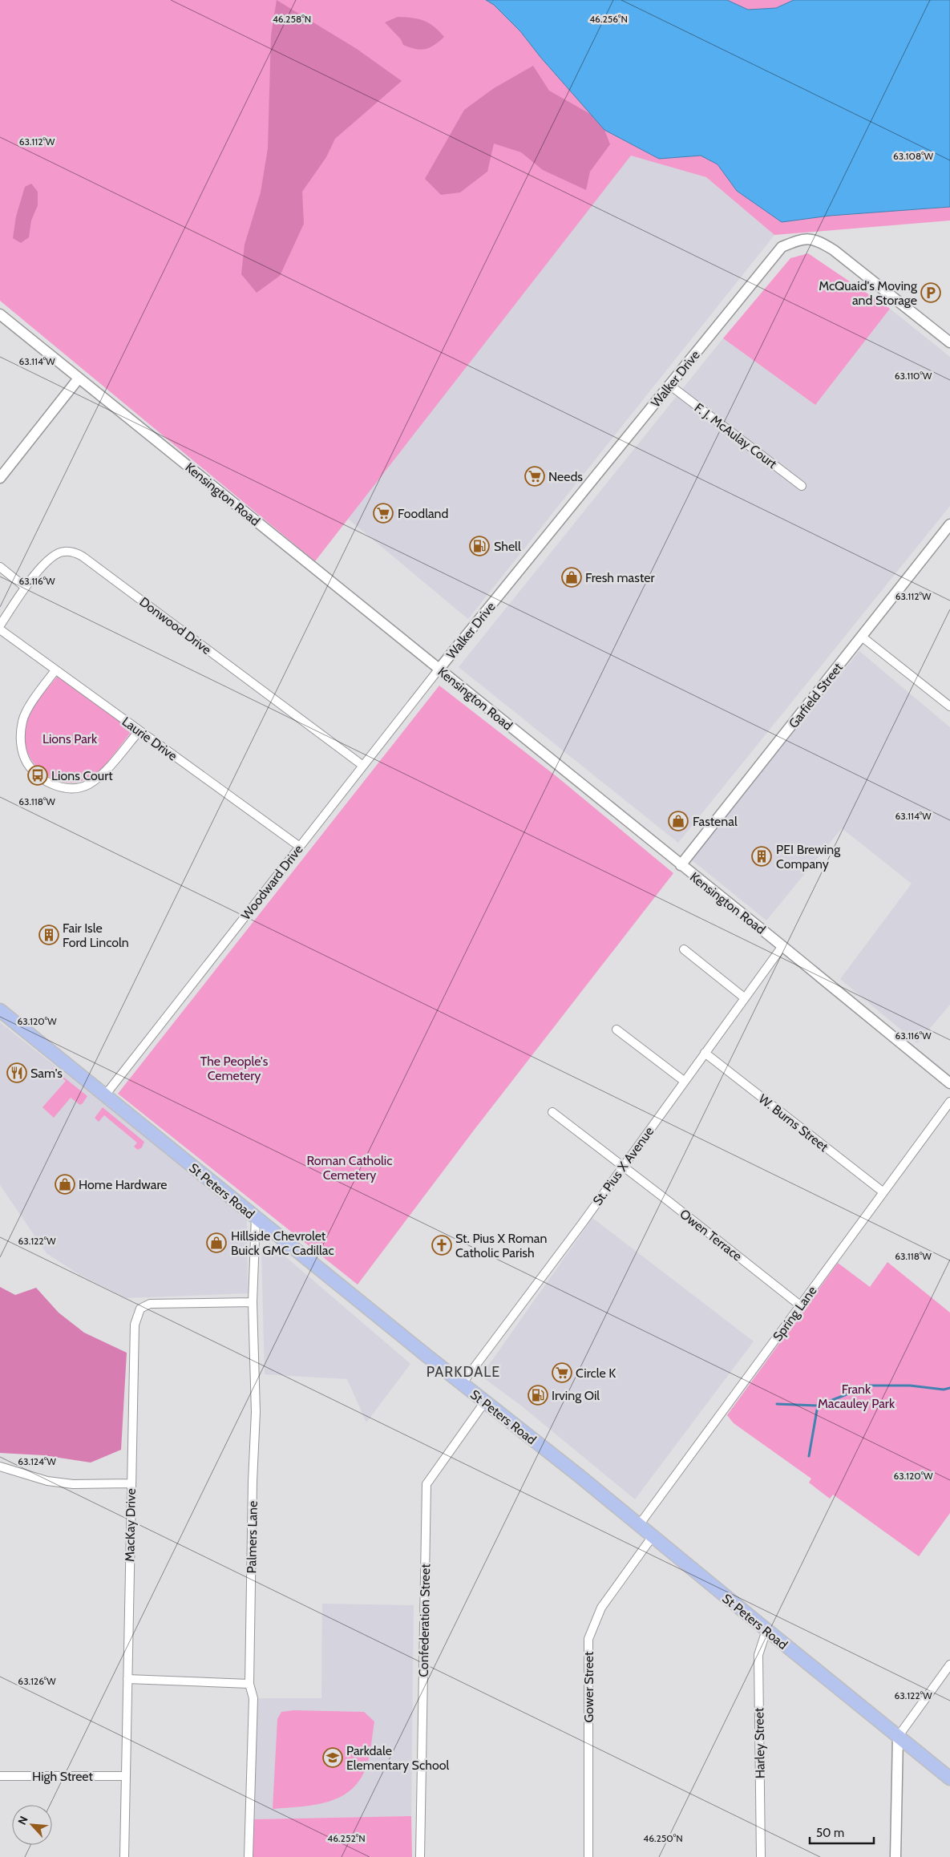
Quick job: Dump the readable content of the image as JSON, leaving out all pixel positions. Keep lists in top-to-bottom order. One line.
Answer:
{"streets":{"main road":["St Peters Road"],"street":["Walker Drive","F. J. McAulay Court","Kensington Road","Donwood Drive","Garfield Street","Laurie Drive","Woodward Drive","W. Burns Street","St. Pius X Avenue","Owen Terrace","Spring Lane","MacKay Drive","Palmers Lane","Confederation Street","Gower Street","Harley Street","High Street"]},"crossings":[["Walker Drive","F. J. McAulay Court"],["Walker Drive","Kensington Road"],["Walker Drive","Woodward Drive"],["Kensington Road","Garfield Street"],["Kensington Road","Woodward Drive"],["Kensington Road","St. Pius X Avenue"],["Donwood Drive","Woodward Drive"],["Laurie Drive","Woodward Drive"],["Woodward Drive","St Peters Road"],["W. Burns Street","St. Pius X Avenue"],["W. Burns Street","Spring Lane"],["St. Pius X Avenue","St Peters Road"],["St. Pius X Avenue","Owen Terrace"],["St Peters Road","Spring Lane"],["St Peters Road","Palmers Lane"],["St Peters Road","Confederation Street"],["St Peters Road","Gower Street"],["St Peters Road","Harley Street"],["Owen Terrace","Spring Lane"],["MacKay Drive","Palmers Lane"],["MacKay Drive","High Street"]],"districts":["PARKDALE"],"parks":["Lions Park","The People's Cemetery","Roman Catholic Cemetery","Frank Macauley Park"],"places":{"parking":["McQuaid's Moving and Storage"],"supermarket":["Needs","Foodland","Circle K"],"fuel station":["Shell","Irving Oil"],"shop":["Fresh master","Fastenal","Home Hardware","Hillside Chevrolet Buick GMC Cadillac"],"bus stop":["Lions Court"],"building":["PEI Brewing Company","Fair Isle Ford Lincoln"],"restaurant":["Sam's"],"church":["St. Pius X Roman Catholic Parish"],"school or university":["Parkdale Elementary School"]},"scale_bar":"50 m","north":"top left","coordinates":["46.258°N","46.256°N","63.112°W","63.108°W","63.114°W","63.110°W","63.116°W","63.118°W","63.120°W","63.122°W","63.124°W","63.126°W","46.252°N","46.250°N"]}
